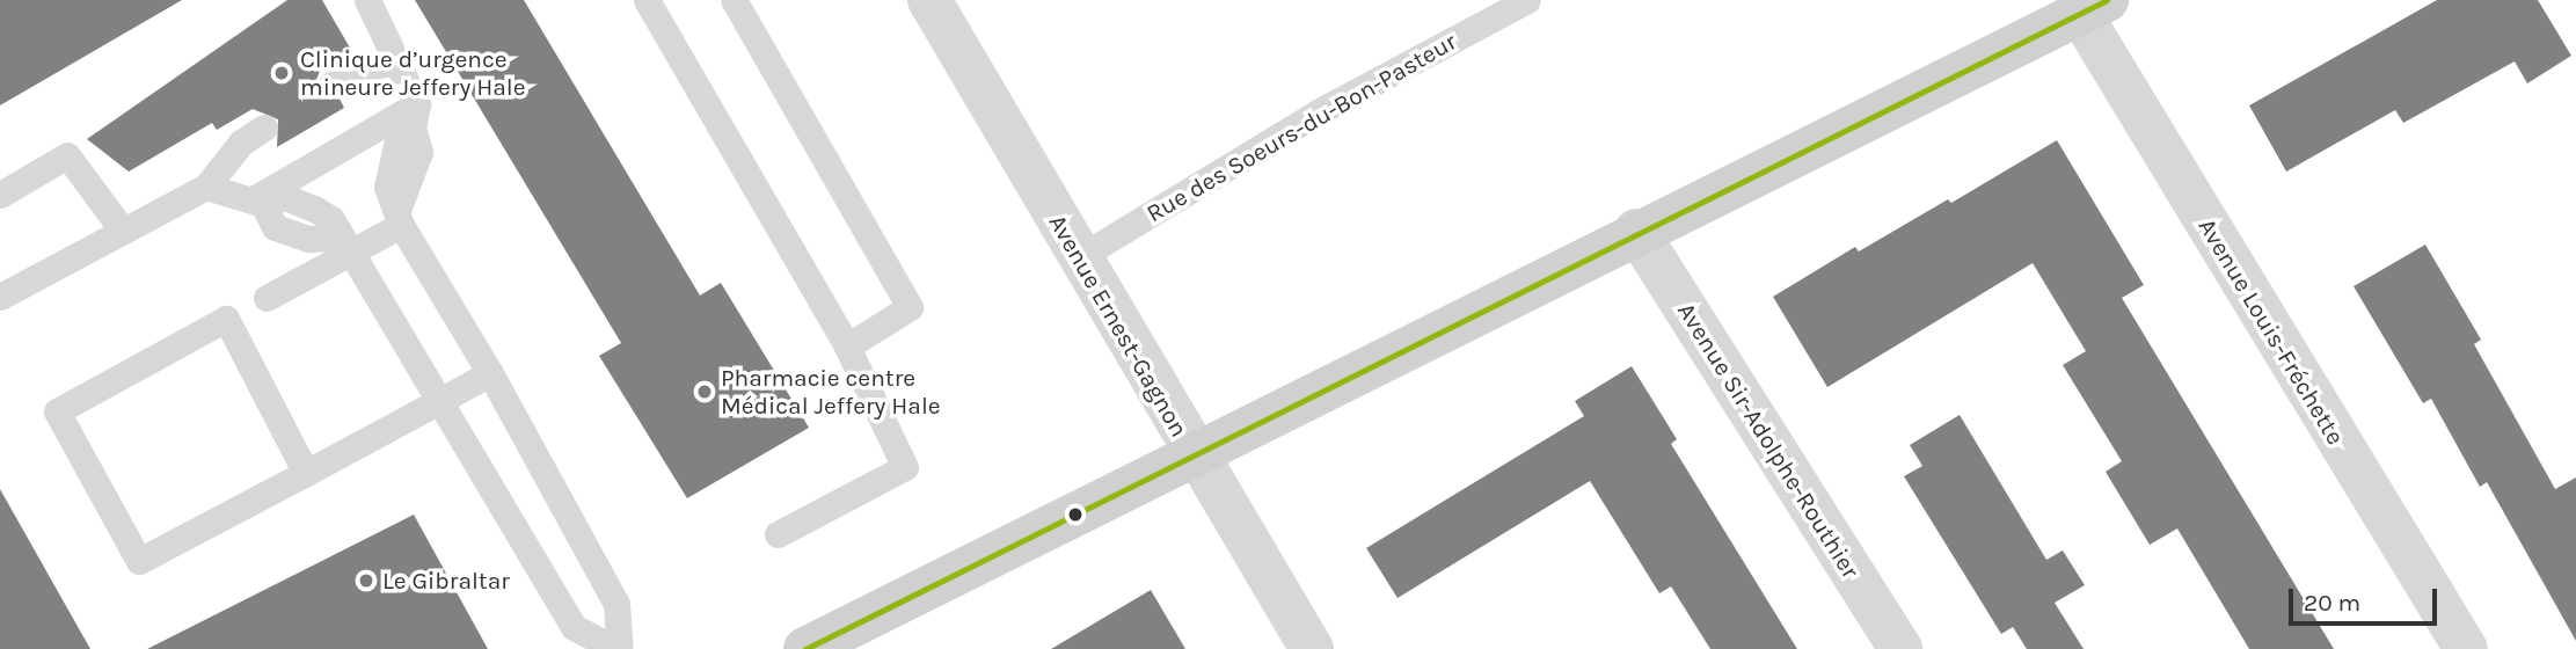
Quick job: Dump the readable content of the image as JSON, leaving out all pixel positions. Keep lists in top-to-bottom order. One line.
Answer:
{"streets":{"street":["Avenue Ernest-Gagnon","Avenue Louis-Fréchette","Avenue Sir-Adolphe-Routhier"],"lane":["Rue des Soeurs-du-Bon-Pasteur"]},"crossings":[["Rue des Soeurs-du-Bon-Pasteur","Avenue Ernest-Gagnon"]],"places":["Clinique d’urgence mineure Jeffery Hale","Pharmacie centre Médical Jeffery Hale","Le Gibraltar"],"scale_bar":"20 m"}
